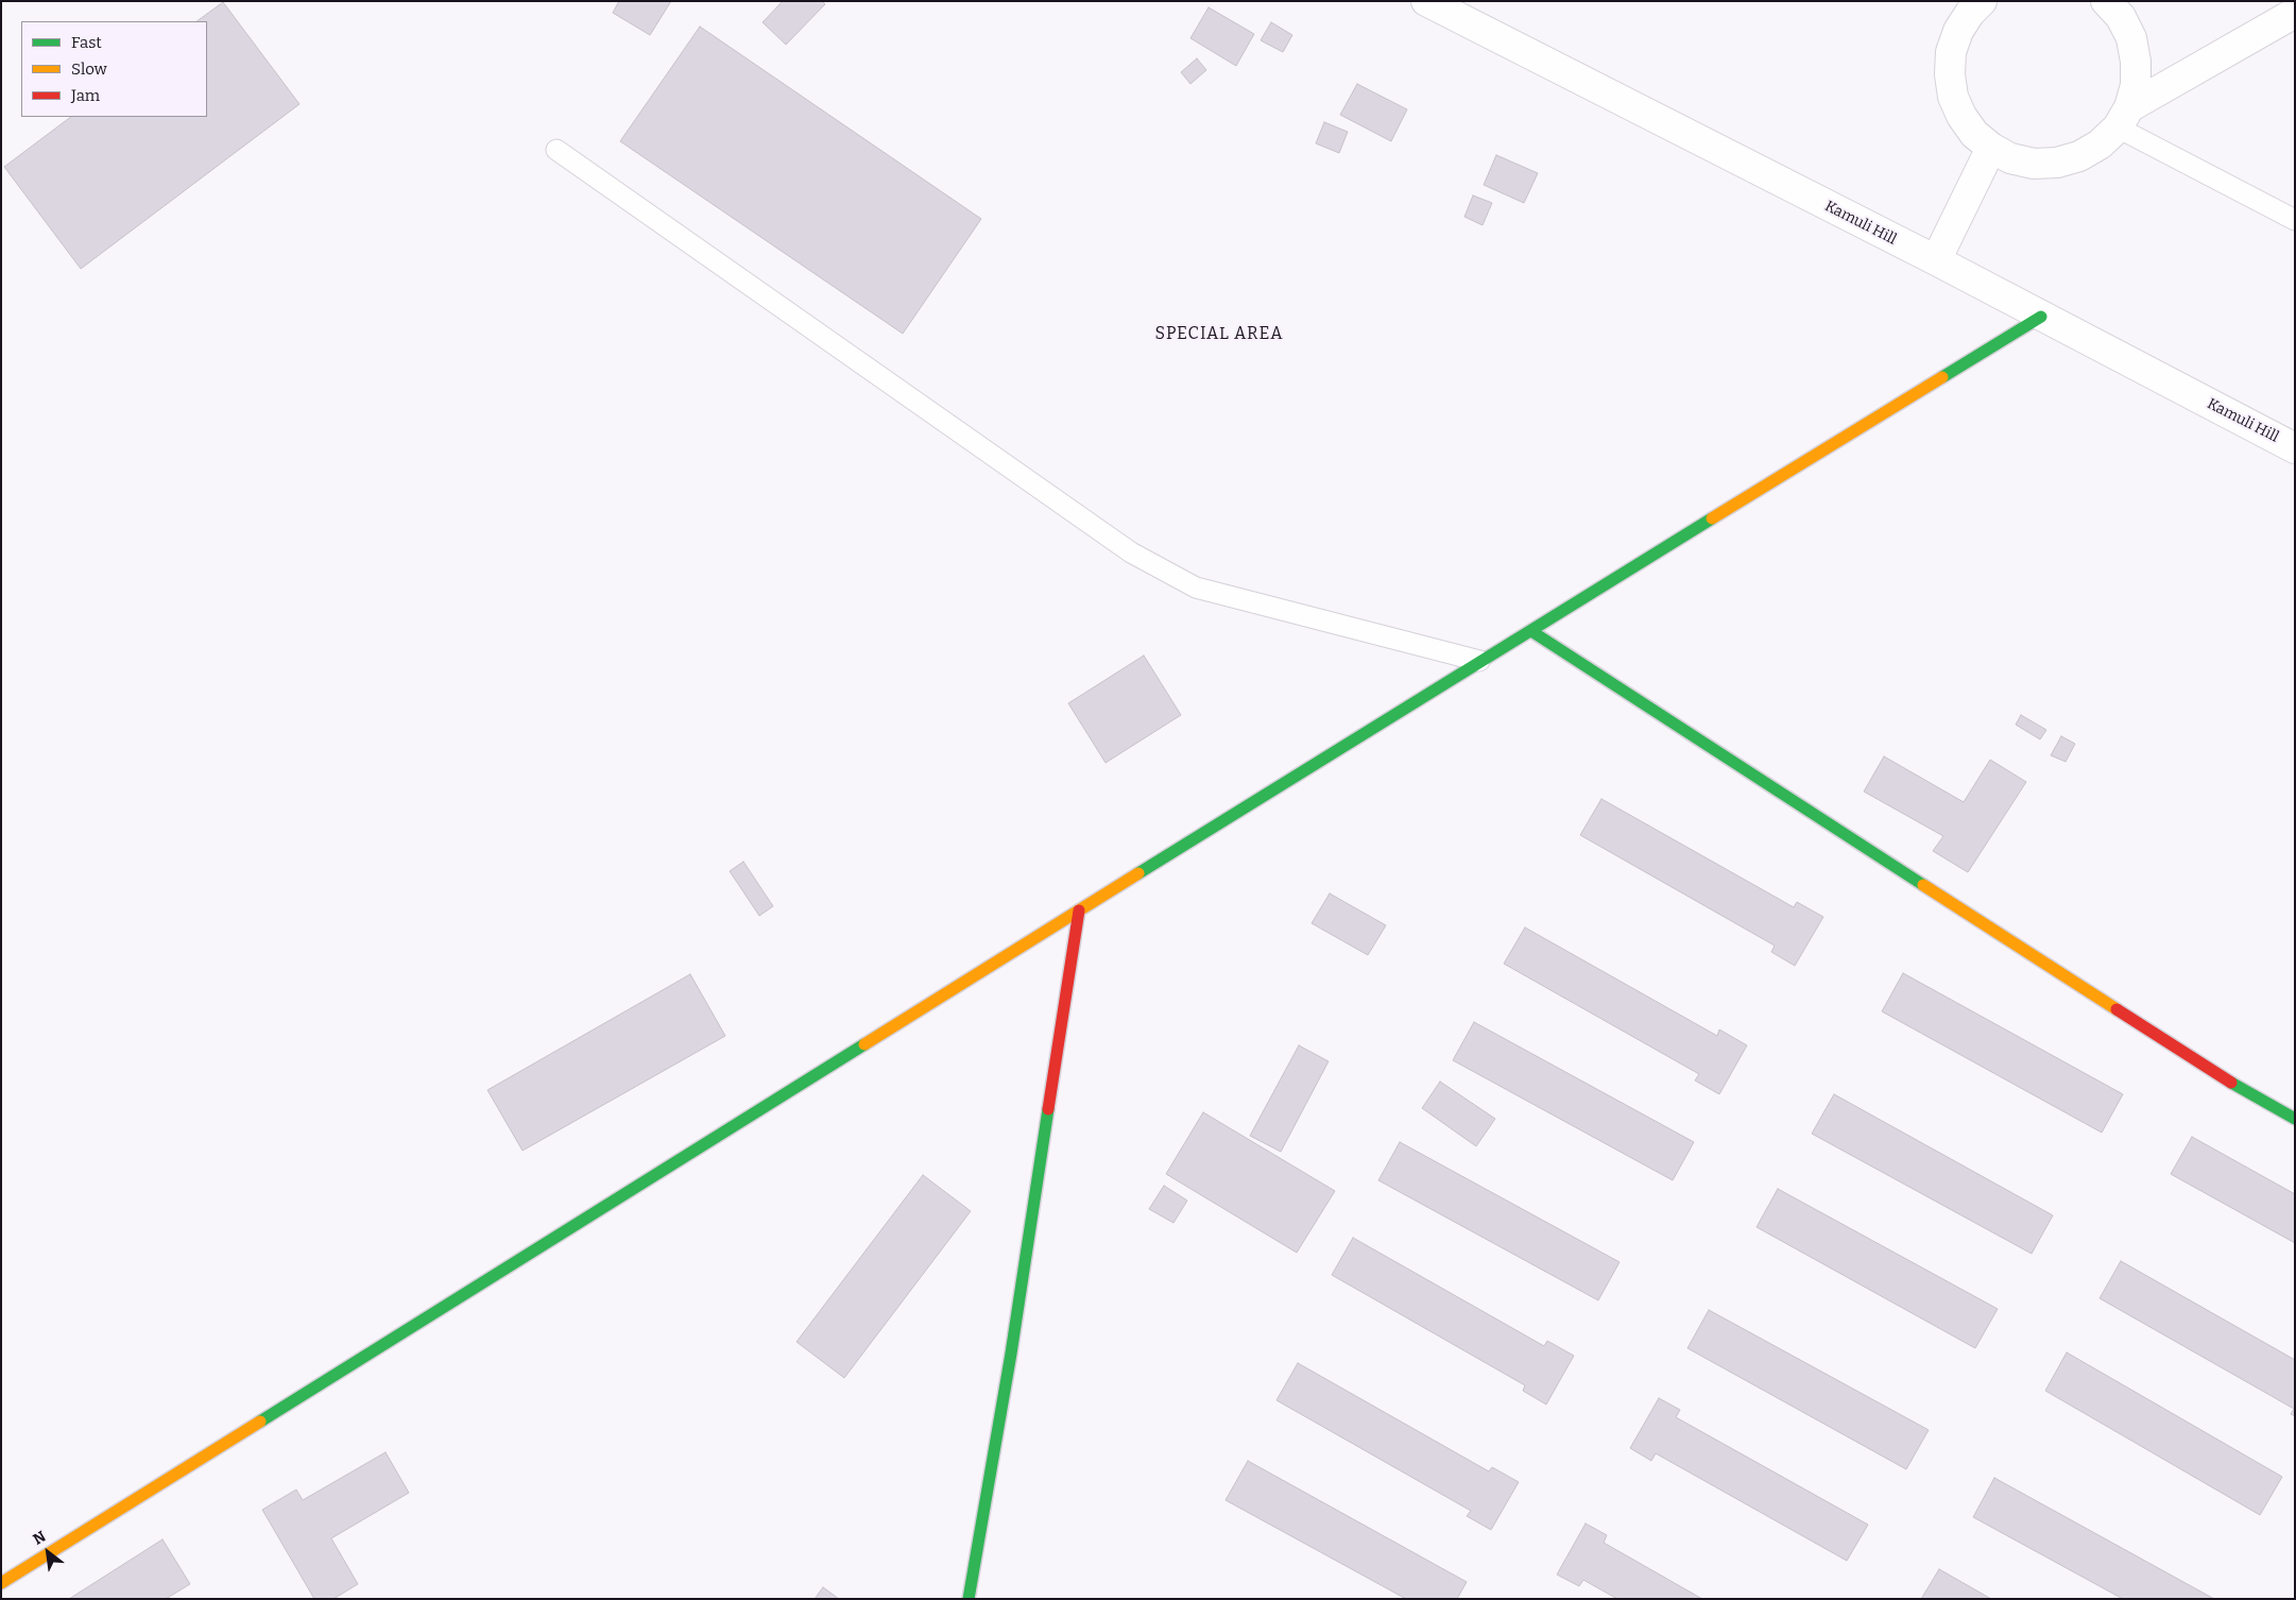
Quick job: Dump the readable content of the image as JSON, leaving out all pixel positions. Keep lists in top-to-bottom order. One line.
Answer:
{"streets":{"street":["Kamuli Hill"]},"districts":["SPECIAL AREA"],"legend":["Fast","Slow","Jam"],"north":"top left"}
